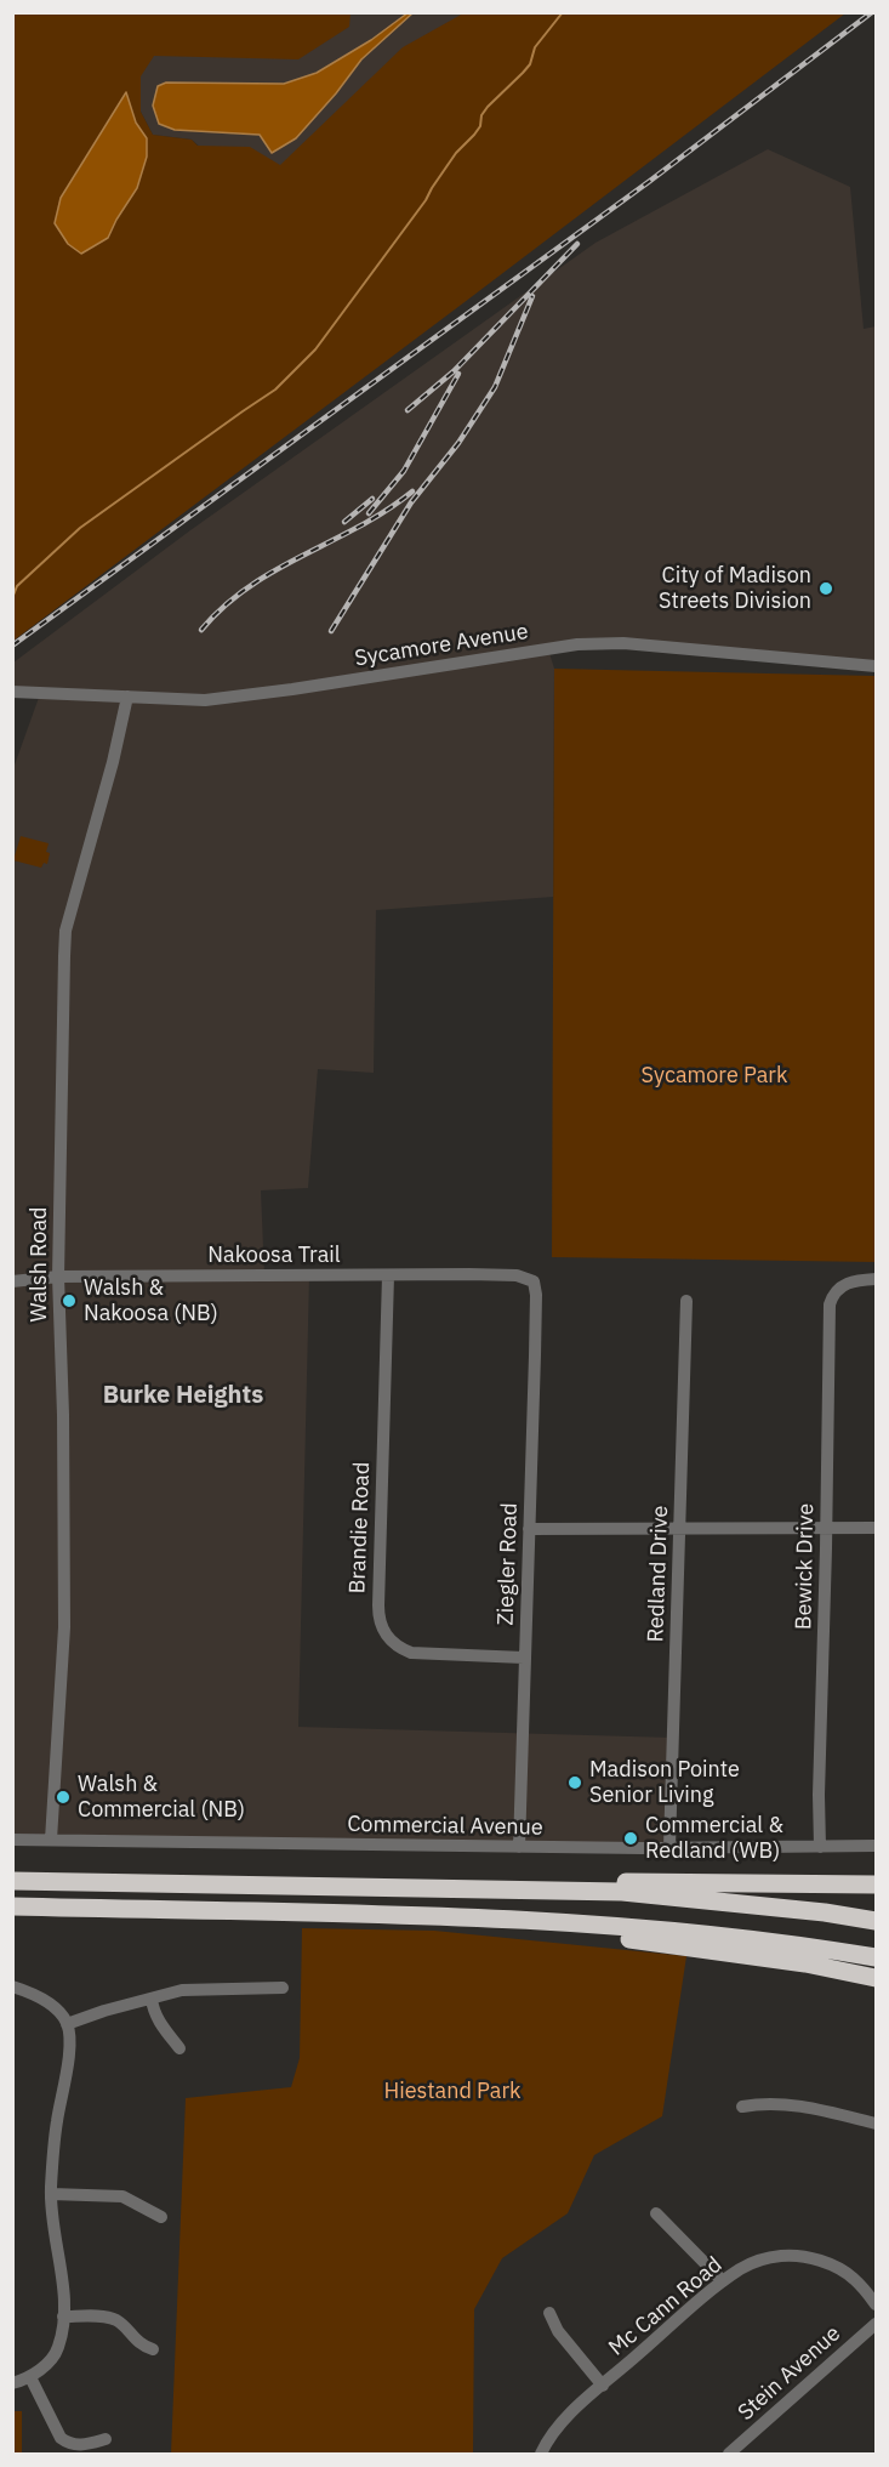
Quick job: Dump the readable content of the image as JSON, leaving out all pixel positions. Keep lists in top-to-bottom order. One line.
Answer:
{"streets":{"street":["Sycamore Avenue","Nakoosa Trail","Walsh Road","Brandie Road","Ziegler Road","Bewick Drive","Redland Drive","Commercial Avenue","Mc Cann Road","Stein Avenue"]},"crossings":[["Sycamore Avenue","Walsh Road"],["Nakoosa Trail","Walsh Road"],["Nakoosa Trail","Brandie Road"],["Nakoosa Trail","Ziegler Road"],["Walsh Road","Commercial Avenue"],["Brandie Road","Ziegler Road"],["Ziegler Road","Commercial Avenue"],["Bewick Drive","Commercial Avenue"],["Redland Drive","Commercial Avenue"]],"districts":["Burke Heights"],"parks":["Sycamore Park","Hiestand Park"],"places":["City of Madison Streets Division","Walsh & Nakoosa (NB)","Madison Pointe Senior Living","Walsh & Commercial (NB)","Commercial & Redland (WB)"]}
